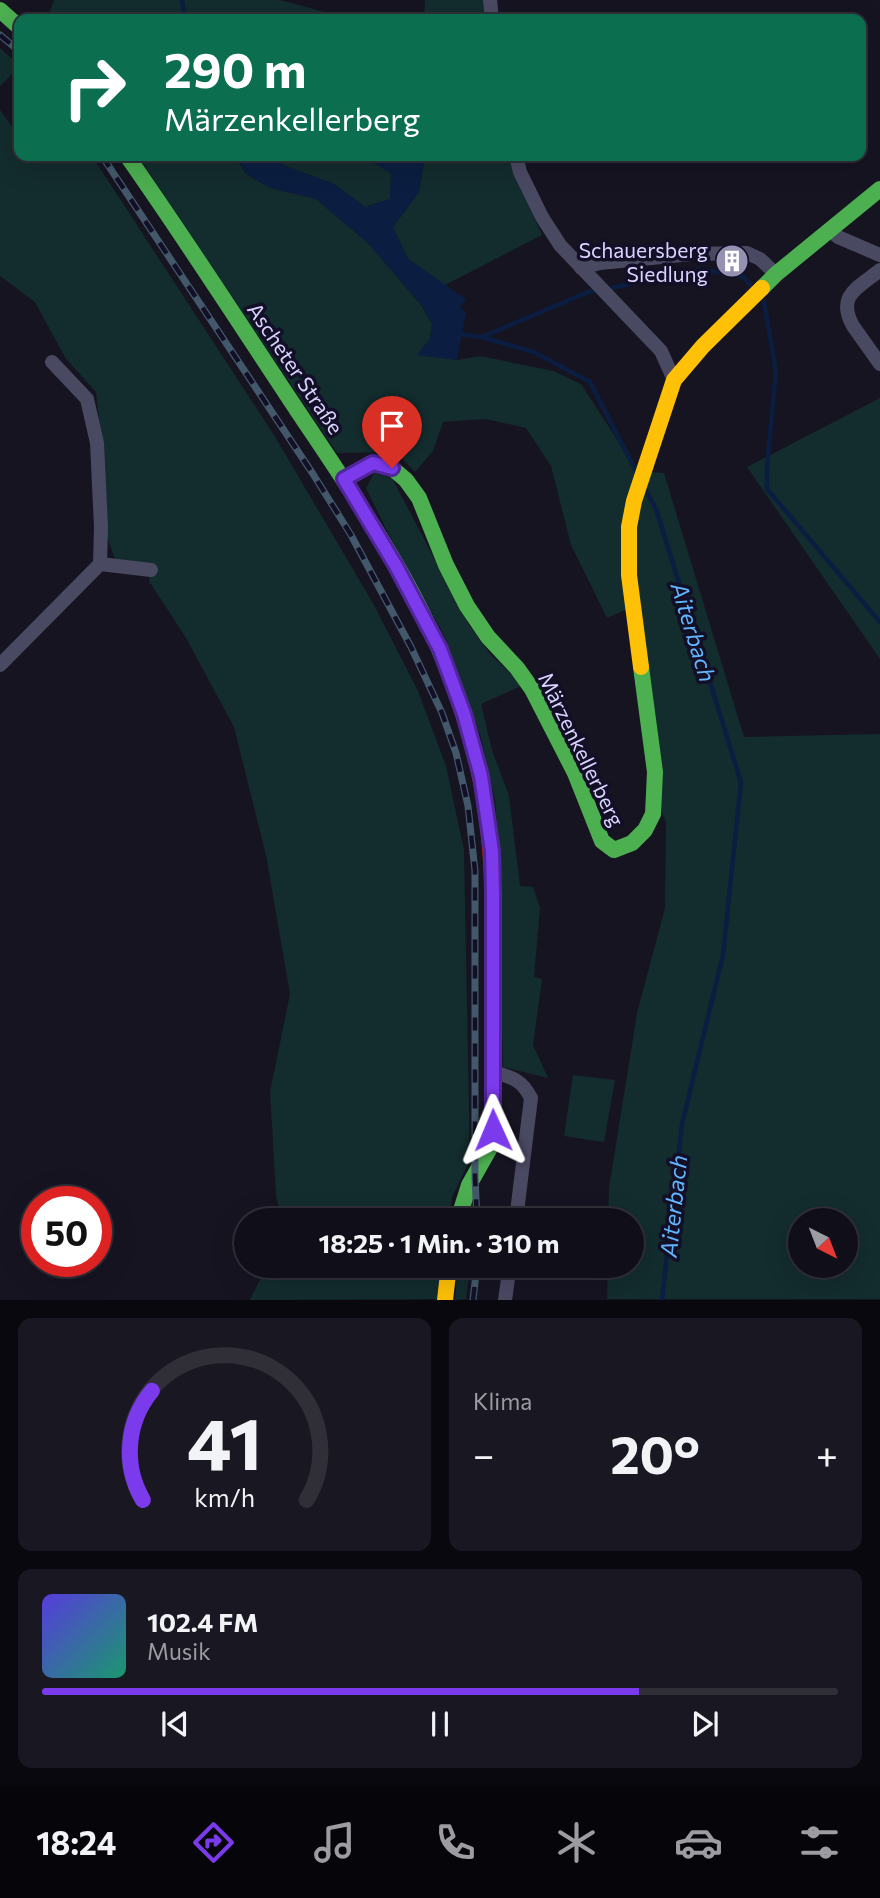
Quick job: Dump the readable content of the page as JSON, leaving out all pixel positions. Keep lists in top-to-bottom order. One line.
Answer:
{"streets":{"street":["Ascheter Straße","Märzenkellerberg"]},"crossings":[["Ascheter Straße","Märzenkellerberg"]],"water":["Aiterbach"],"places":{"building":["Schauersberg Siedlung"]},"north":"bottom right","page":{"turn":["290 m","Märzenkellerberg"],"limit":"50","trip":"18:25 · 1 Min. · 310 m","tile":"Klima","heat":["−","20°","+"],"song":["102.4 FM","Musik"],"tabs":"18:24","gauge":["41","km/h"]}}
